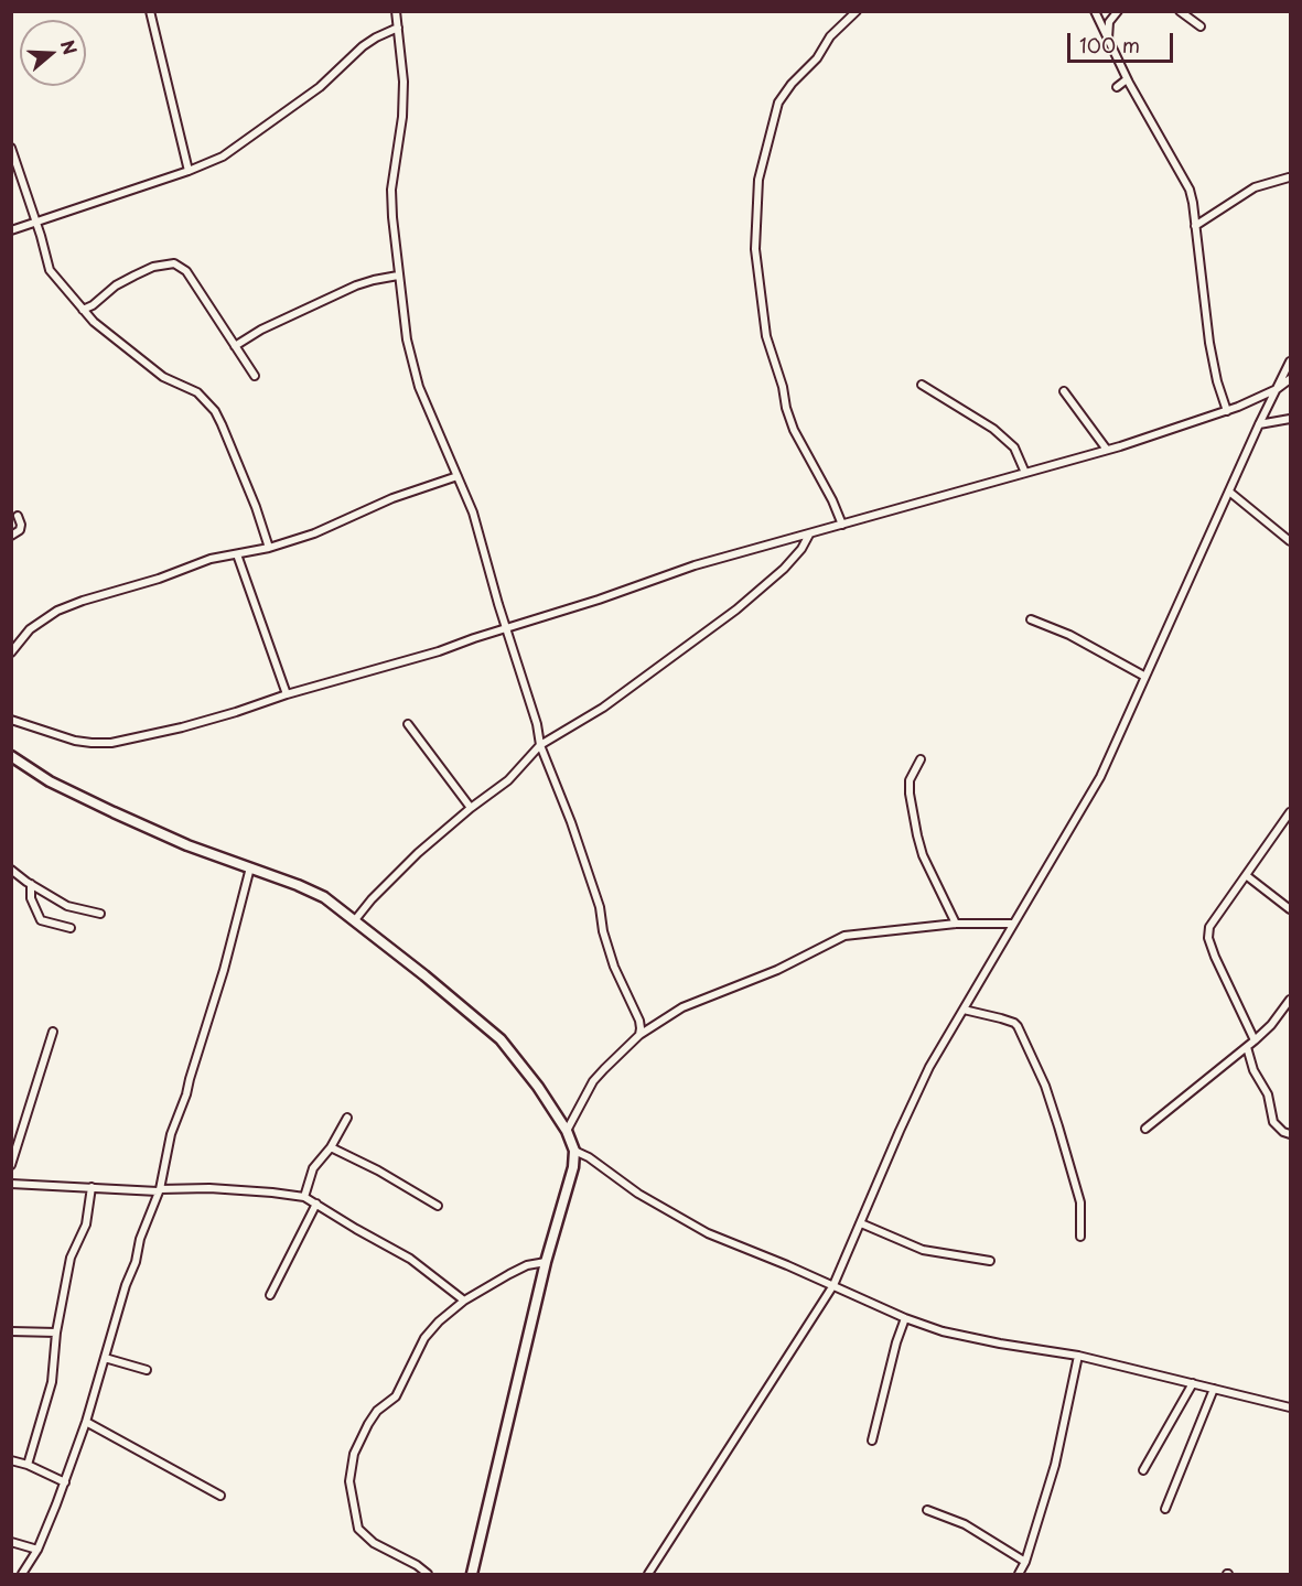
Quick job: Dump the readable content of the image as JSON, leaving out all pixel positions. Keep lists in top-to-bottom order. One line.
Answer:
{"scale_bar":"100 m","north":"right"}
